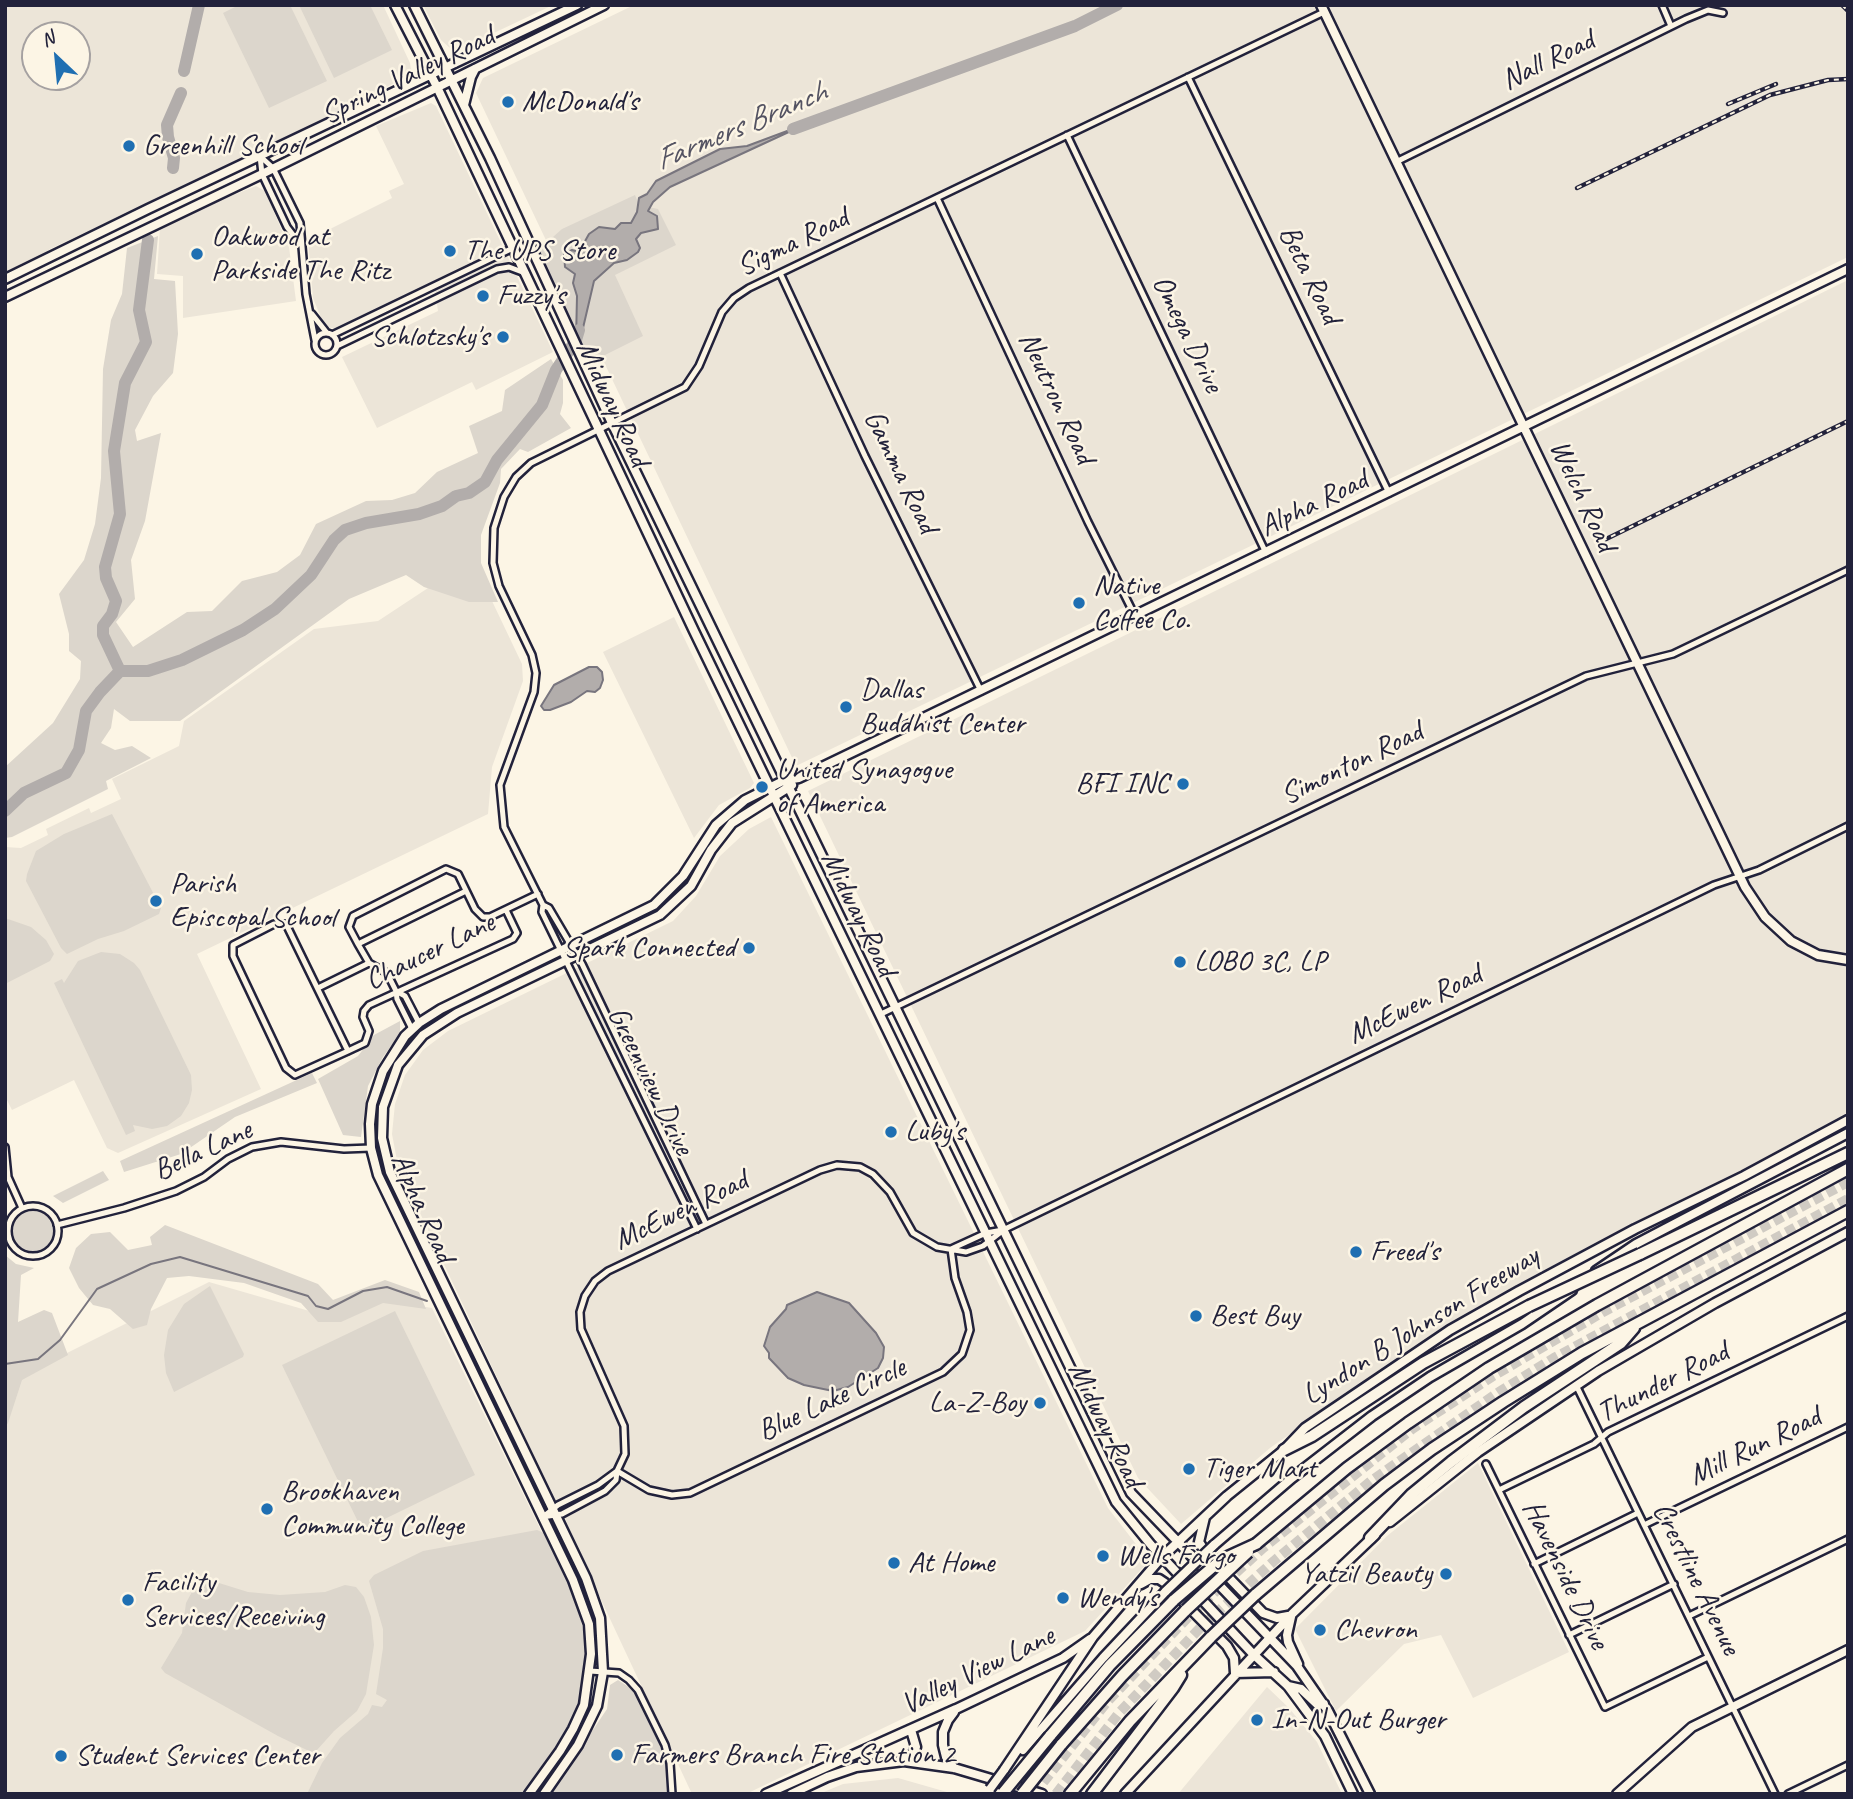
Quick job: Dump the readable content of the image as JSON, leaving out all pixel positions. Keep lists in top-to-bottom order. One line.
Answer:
{"streets":{"main road":["Spring Valley Road","Midway Road","Welch Road","Alpha Road","Lyndon B Johnson Freeway","Valley View Lane"],"street":["Nall Road","Sigma Road","Beta Road","Omega Drive","Neutron Road","Gamma Road","Simonton Road","Chaucer Lane","McEwen Road","Greenview Drive","Bella Lane","Thunder Road","Blue Lake Circle","Mill Run Road","Havenside Drive","Crestline Avenue"]},"crossings":[["Nall Road","Welch Road"],["Spring Valley Road","Midway Road"],["Sigma Road","Beta Road"],["Sigma Road","Omega Drive"],["Sigma Road","Neutron Road"],["Sigma Road","Midway Road"],["Sigma Road","Gamma Road"],["Sigma Road","Welch Road"],["Sigma Road","Alpha Road"],["Sigma Road","Greenview Drive"],["Beta Road","Alpha Road"],["Omega Drive","Alpha Road"],["Neutron Road","Alpha Road"],["Midway Road","Alpha Road"],["Midway Road","Simonton Road"],["Midway Road","McEwen Road"],["Midway Road","Lyndon B Johnson Freeway"],["Gamma Road","Alpha Road"],["Welch Road","Alpha Road"],["Welch Road","Simonton Road"],["Welch Road","McEwen Road"],["Alpha Road","Greenview Drive"],["Alpha Road","Bella Lane"],["McEwen Road","Greenview Drive"],["McEwen Road","Blue Lake Circle"],["Lyndon B Johnson Freeway","Valley View Lane"],["Thunder Road","Havenside Drive"],["Thunder Road","Crestline Avenue"],["Mill Run Road","Crestline Avenue"],["Havenside Drive","Crestline Avenue"]],"water":["Farmers Branch"],"places":["McDonald's","Greenhill School","The UPS Store","Oakwood at Parkside The Ritz","Fuzzy's","Schlotzsky's","Native Coffee Co.","Dallas Buddhist Center","BFI INC","United Synagogue of America","Parish Episcopal School","Spark Connected","LOBO 3C, LP","Luby's","Freed's","Best Buy","La-Z-Boy","Tiger Mart","Brookhaven Community College","Wells Fargo","At Home","Yatzil Beauty","Wendy's","Facility Services/Receiving","Chevron","In-N-Out Burger","Farmers Branch Fire Station 2","Student Services Center"],"north":"top left"}
